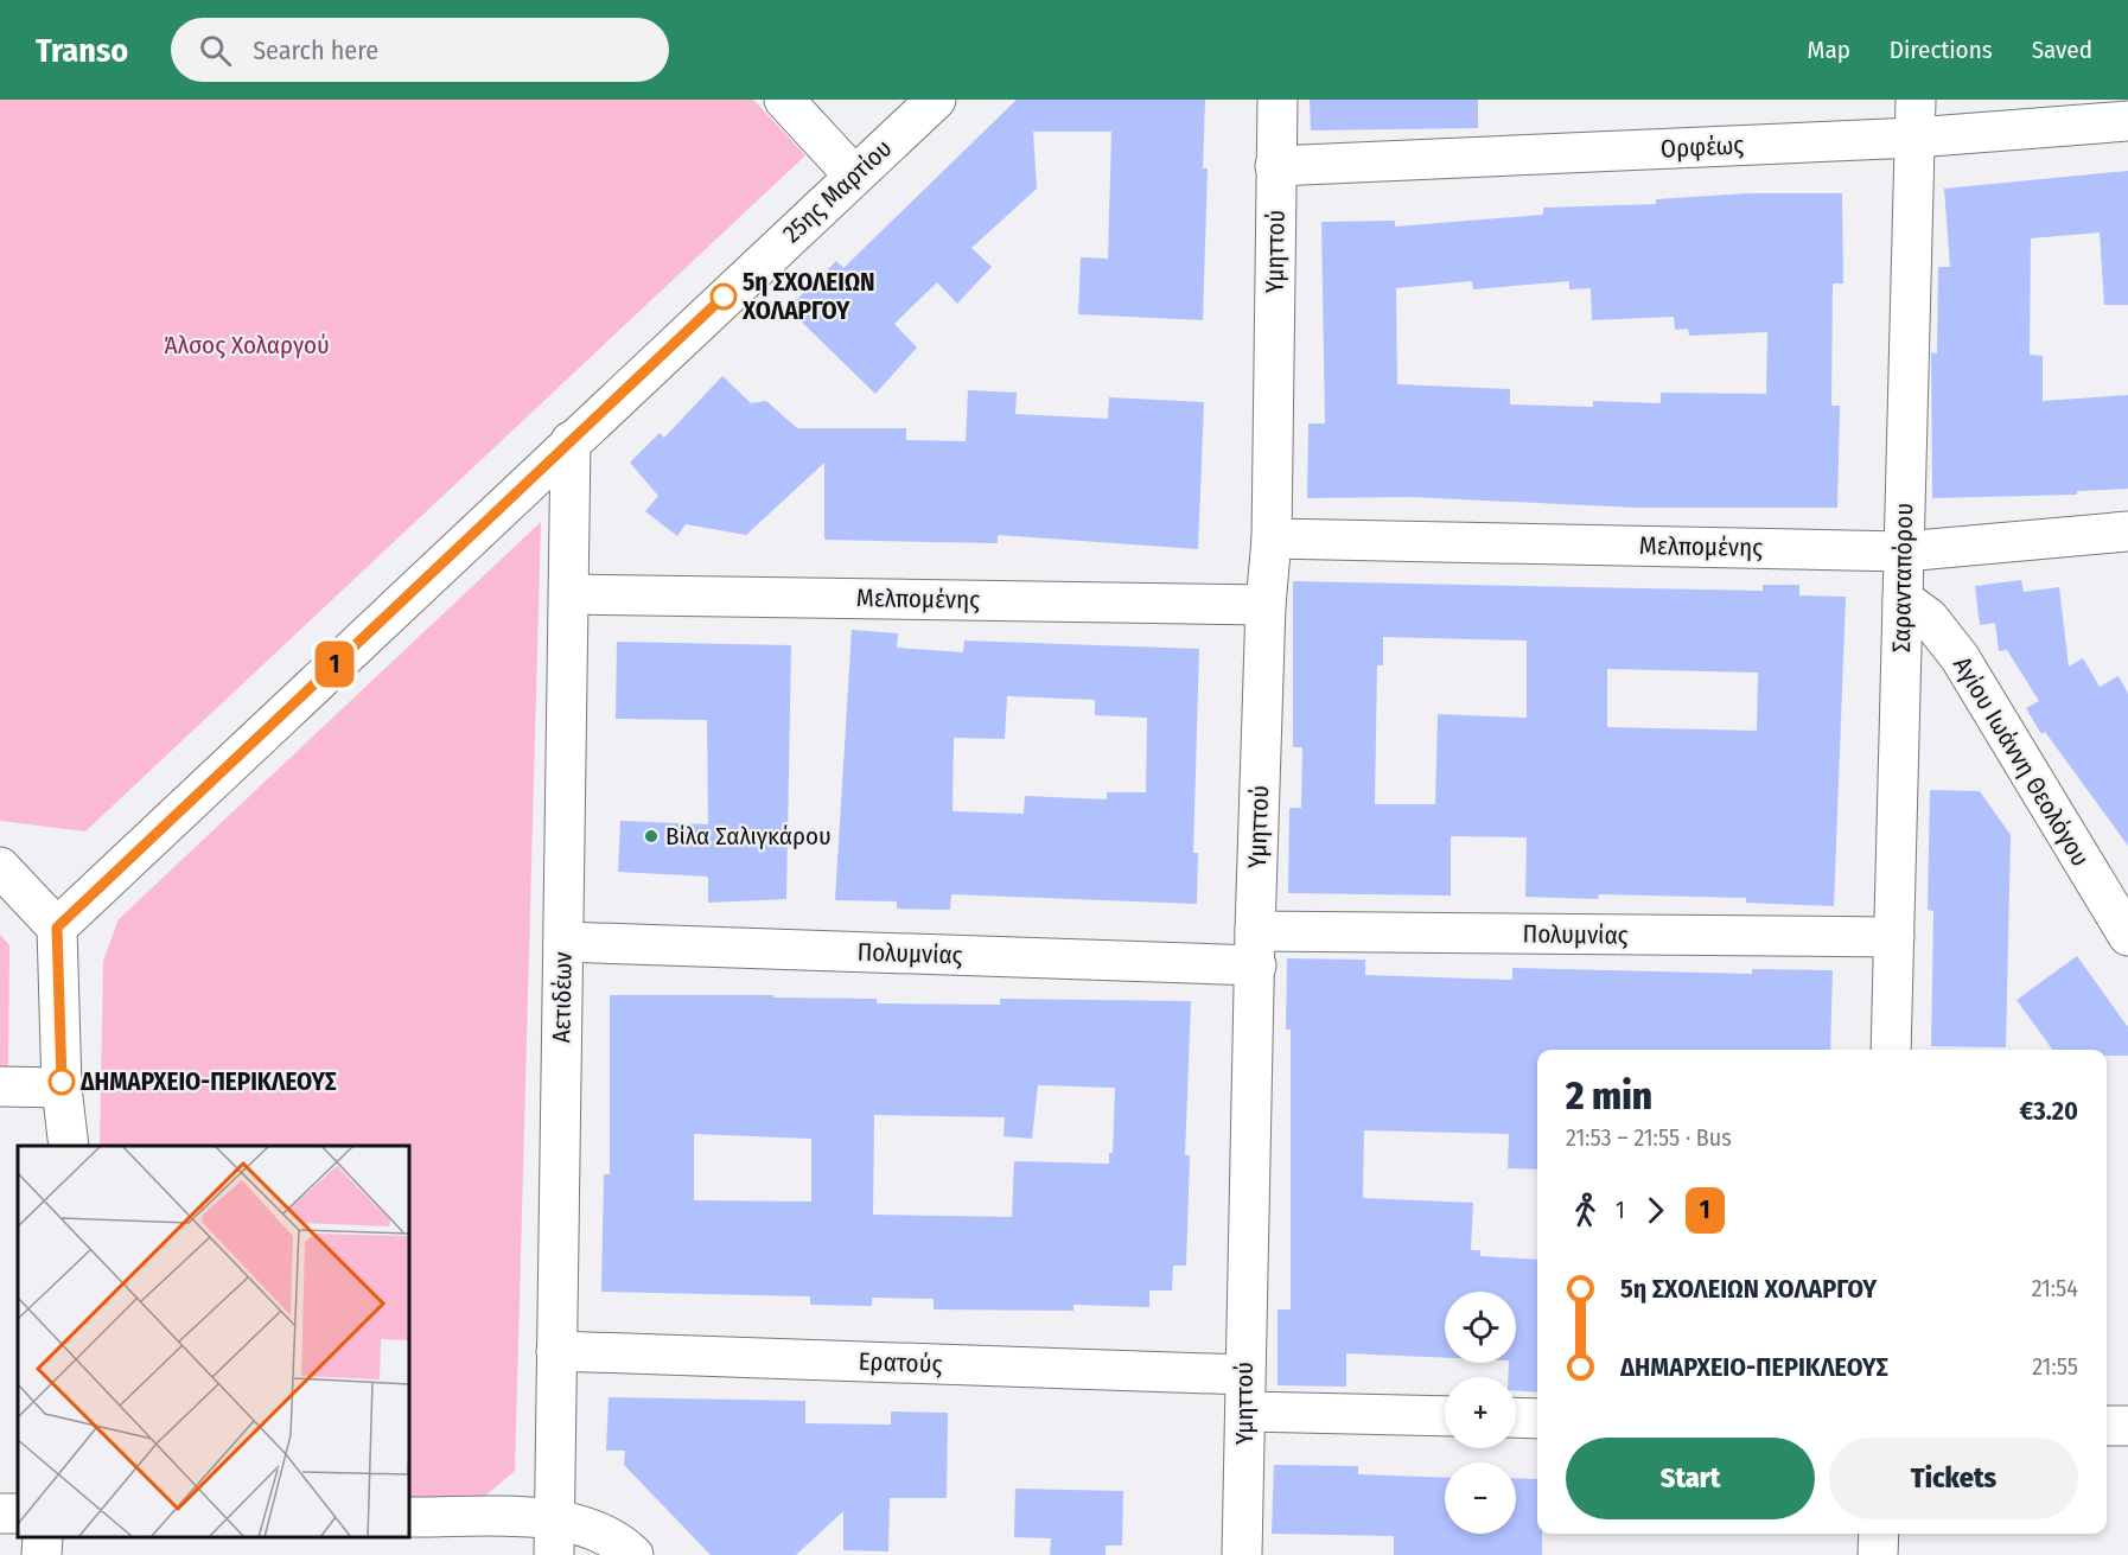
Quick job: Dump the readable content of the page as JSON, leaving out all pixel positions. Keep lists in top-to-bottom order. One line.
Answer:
{"streets":{"street":["Ορφέως","25ης Μαρτίου","Υμηττού","Μελπομένης","Σαρανταπόρου","Αγίου Ιωάννη Θεολόγου","Πολυμνίας","Αετιδέων","Ερατούς"]},"crossings":[["Ορφέως","Υμηττού"],["Ορφέως","Σαρανταπόρου"],["25ης Μαρτίου","Αετιδέων"],["Υμηττού","Μελπομένης"],["Υμηττού","Πολυμνίας"],["Υμηττού","Ερατούς"],["Μελπομένης","Σαρανταπόρου"],["Μελπομένης","Αετιδέων"],["Σαρανταπόρου","Αγίου Ιωάννη Θεολόγου"],["Σαρανταπόρου","Πολυμνίας"],["Πολυμνίας","Αετιδέων"],["Αετιδέων","Ερατούς"]],"parks":["Άλσος Χολαργού"],"places":["5η ΣΧΟΛΕΙΩΝ ΧΟΛΑΡΓΟΥ","Βίλα Σαλιγκάρου","ΔΗΜΑΡΧΕΙΟ-ΠΕΡΙΚΛΕΟΥΣ"],"lines":["bus line 1"],"page":{"header":"Transo","search":"Search here","nav":["Map","Directions","Saved"],"on_map":"1","heading":["2 min","21:53 – 21:55 · Bus","€3.20"],"legs":["1","1"],"list":[{"name":"5η ΣΧΟΛΕΙΩΝ ΧΟΛΑΡΓΟΥ","value":"21:54"},{"name":"ΔΗΜΑΡΧΕΙΟ-ΠΕΡΙΚΛΕΟΥΣ","value":"21:55"}],"map_buttons":["+","−"],"buttons":["Start","Tickets"]}}
